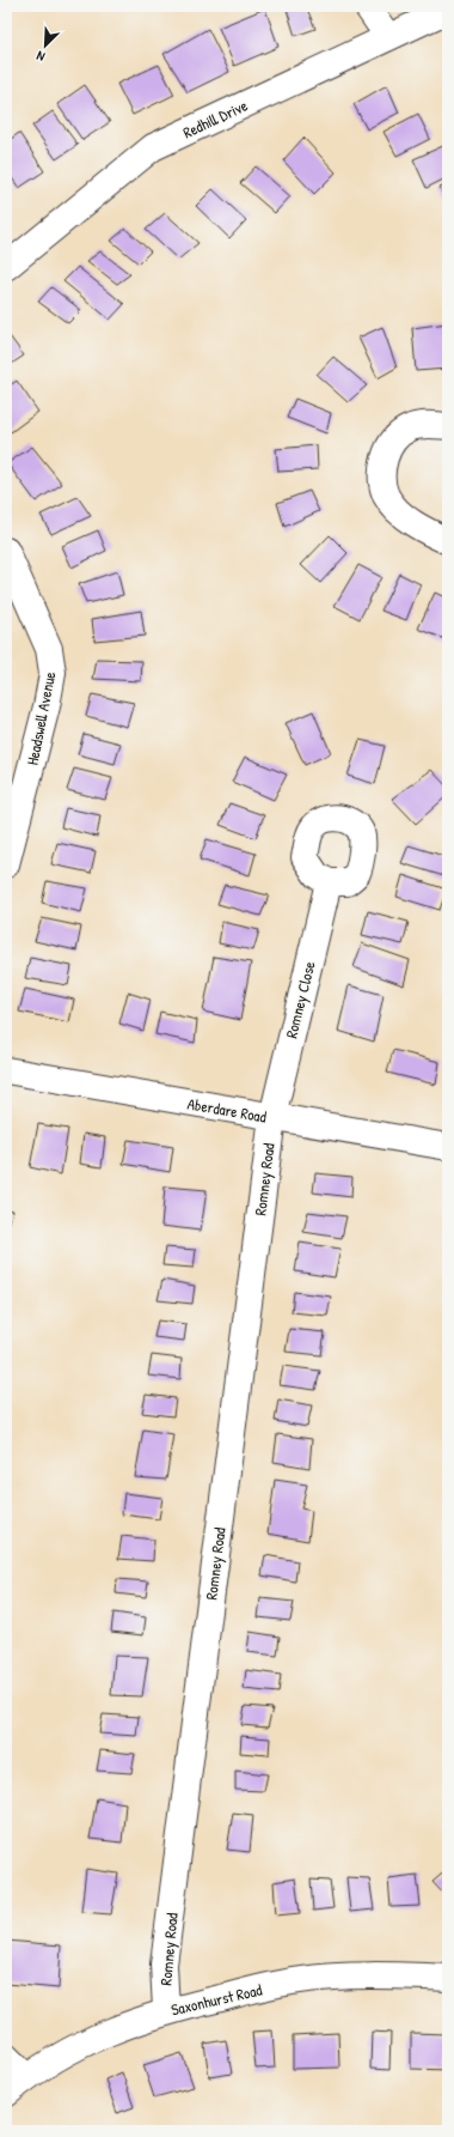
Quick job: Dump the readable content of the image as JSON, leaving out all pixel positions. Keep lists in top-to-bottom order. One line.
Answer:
{"streets":{"street":["Redhill Drive","Headswell Avenue","Romney Close","Aberdare Road","Romney Road","Saxonhurst Road"]},"crossings":[["Romney Close","Aberdare Road"],["Romney Close","Romney Road"],["Aberdare Road","Romney Road"],["Romney Road","Saxonhurst Road"]],"north":"bottom left"}
